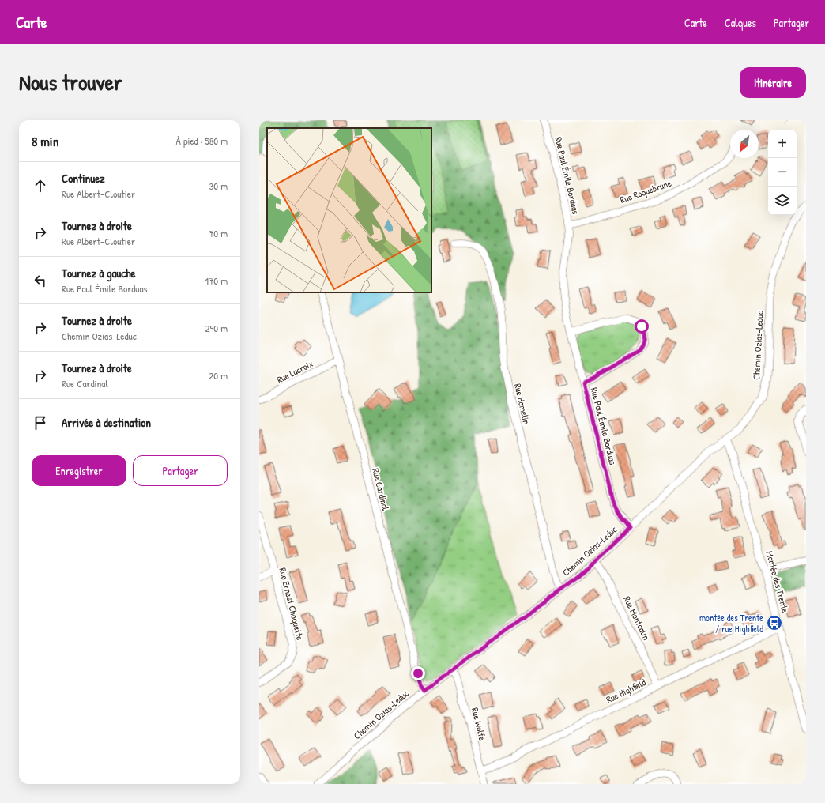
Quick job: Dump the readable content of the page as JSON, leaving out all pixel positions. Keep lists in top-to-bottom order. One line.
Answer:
{"streets":{"street":["Rue Paul Émile Borduas","Rue Roquebrune","Chemin Ozias-Leduc","Rue Lacroix","Rue Hamelin","Rue Cardinal","Montée des Trente","Rue Ernest Choquette","Rue Montcalm","Rue Highfield","Rue Wolfe"]},"crossings":[["Rue Paul Émile Borduas","Rue Roquebrune"],["Rue Paul Émile Borduas","Chemin Ozias-Leduc"],["Chemin Ozias-Leduc","Rue Hamelin"],["Chemin Ozias-Leduc","Rue Cardinal"],["Chemin Ozias-Leduc","Montée des Trente"],["Chemin Ozias-Leduc","Rue Montcalm"],["Chemin Ozias-Leduc","Rue Wolfe"],["Rue Lacroix","Rue Cardinal"],["Montée des Trente","Rue Highfield"],["Rue Montcalm","Rue Highfield"],["Rue Highfield","Rue Wolfe"]],"places":{"bus stop":["montée des Trente / rue Highfield"]},"north":"bottom left","page":{"header":"Carte","nav":["Carte","Calques","Partager"],"title":"Nous trouver","buttons":["Itinéraire",["Enregistrer","Partager"]],"heading":["8 min","À pied · 580 m"],"map_buttons":["+","−"],"list":[["Continuez","Rue Albert-Cloutier","30 m"],["Tournez à droite","Rue Albert-Cloutier","70 m"],["Tournez à gauche","Rue Paul Émile Borduas","170 m"],["Tournez à droite","Chemin Ozias-Leduc","290 m"],["Tournez à droite","Rue Cardinal","20 m"],"Arrivée à destination"]}}
